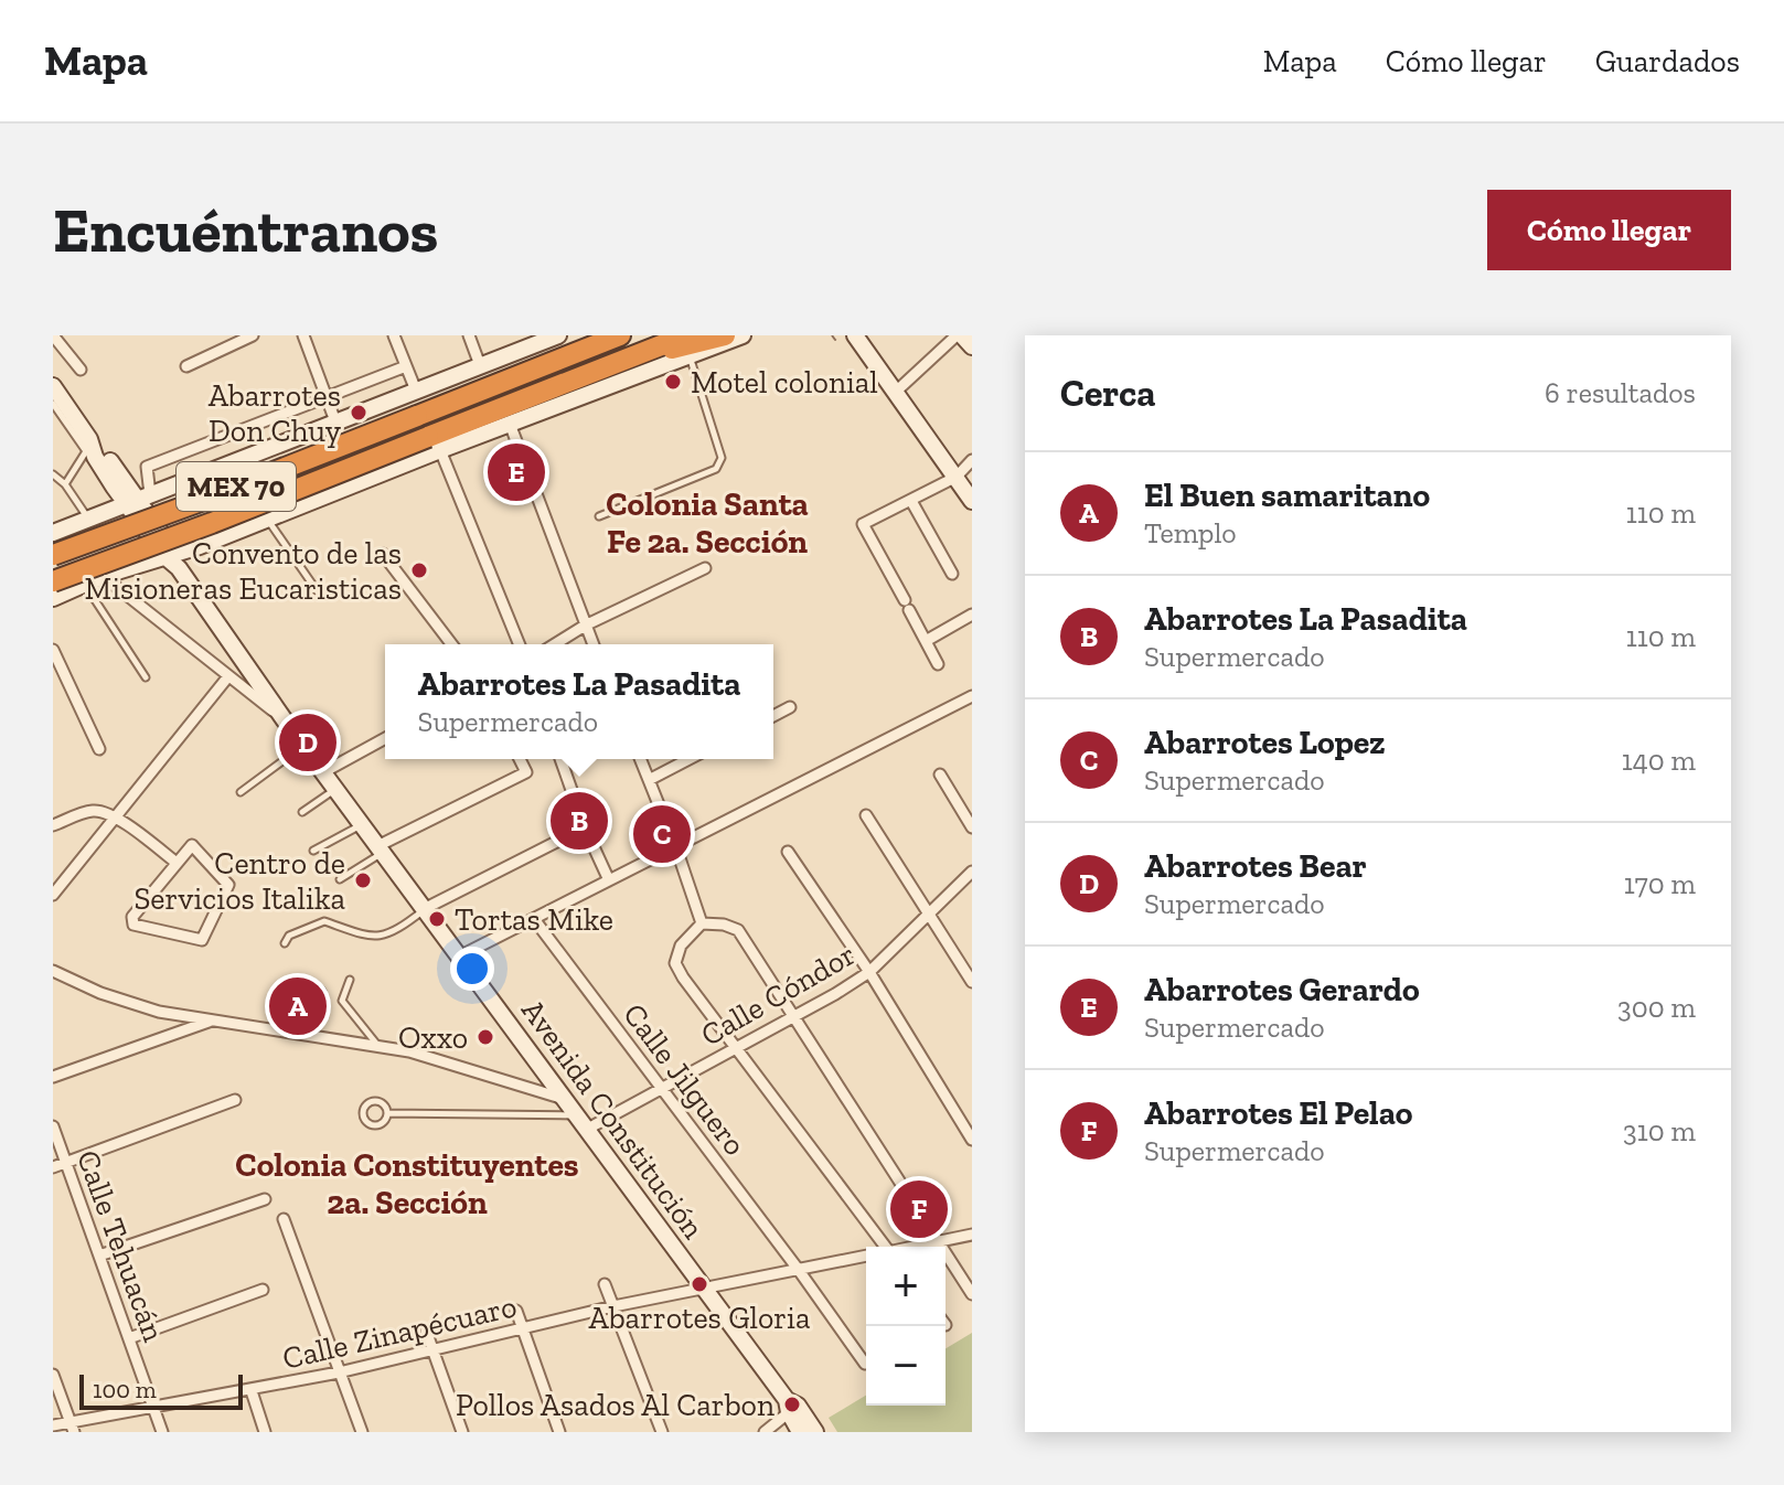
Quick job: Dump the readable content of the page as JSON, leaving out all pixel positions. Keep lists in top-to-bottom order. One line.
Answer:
{"streets":{"highway":["MEX 70"],"main road":["Avenida Constitución"],"street":["Calle Cóndor","Calle Jilguero","Calle Tehuacán","Calle Zinapécuaro"]},"crossings":[["Calle Cóndor","Calle Jilguero"],["Calle Cóndor","Avenida Constitución"],["Calle Jilguero","Calle Zinapécuaro"],["Avenida Constitución","Calle Zinapécuaro"],["Calle Tehuacán","Calle Zinapécuaro"]],"districts":["Colonia Santa Fe 2a. Sección","Colonia Constituyentes 2a. Sección"],"places":["Motel colonial","Abarrotes Don Chuy","Convento de las Misioneras Eucaristicas","Centro de Servicios Italika","Tortas Mike","Oxxo","Abarrotes Gloria","Pollos Asados Al Carbon"],"scale_bar":"100 m","page":{"header":"Mapa","nav":["Mapa","Cómo llegar","Guardados"],"buttons":"Cómo llegar","title":"Encuéntranos","heading":["Cerca","6 resultados"],"pins":["E","D","B","C","A","F"],"list":[{"mark":"A","name":"El Buen samaritano","note":"Templo","value":"110 m"},{"mark":"B","name":"Abarrotes La Pasadita","note":"Supermercado","value":"110 m"},{"mark":"C","name":"Abarrotes Lopez","note":"Supermercado","value":"140 m"},{"mark":"D","name":"Abarrotes Bear","note":"Supermercado","value":"170 m"},{"mark":"E","name":"Abarrotes Gerardo","note":"Supermercado","value":"300 m"},{"mark":"F","name":"Abarrotes El Pelao","note":"Supermercado","value":"310 m"}],"popup":["Abarrotes La Pasadita","Supermercado"],"map_buttons":["+","−"],"scale":"100 m"}}
